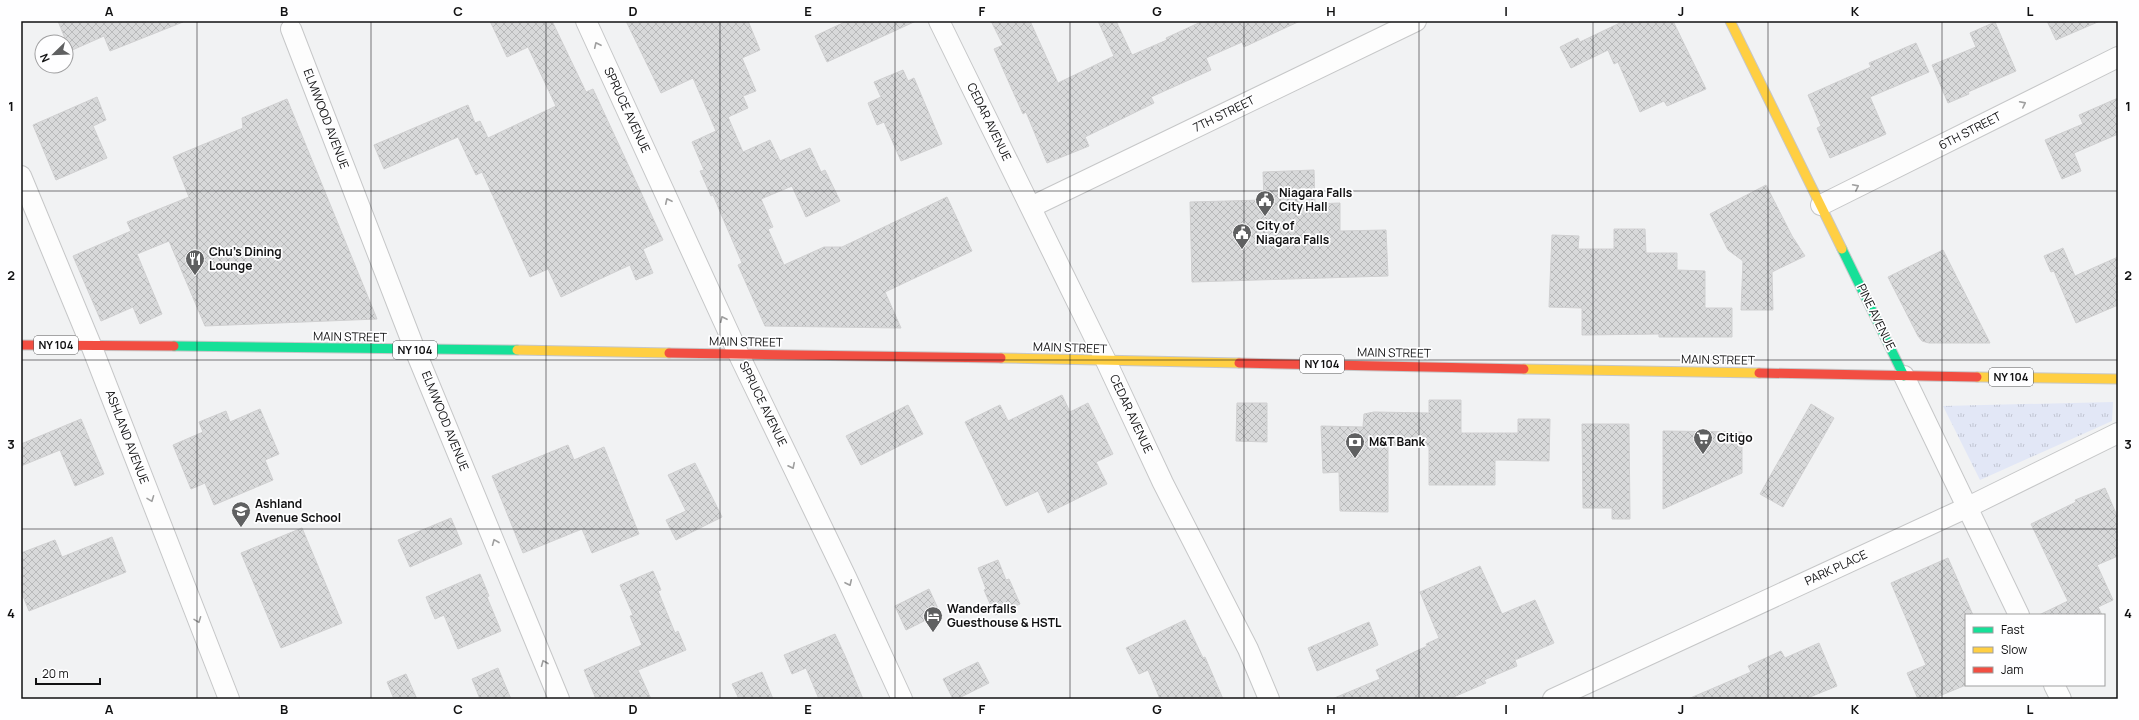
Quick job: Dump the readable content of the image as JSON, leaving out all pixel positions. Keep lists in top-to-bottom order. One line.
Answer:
{"streets":{"main road":["PINE AVENUE","MAIN STREET","NY 104"],"street":["SPRUCE AVENUE","7TH STREET","ELMWOOD AVENUE","CEDAR AVENUE","6TH STREET","ASHLAND AVENUE","PARK PLACE"]},"crossings":[["SPRUCE AVENUE","MAIN STREET"],["7TH STREET","CEDAR AVENUE"],["ELMWOOD AVENUE","MAIN STREET"],["CEDAR AVENUE","MAIN STREET"],["6TH STREET","PINE AVENUE"],["PINE AVENUE","MAIN STREET"],["PINE AVENUE","PARK PLACE"],["MAIN STREET","ASHLAND AVENUE"]],"one_way":["ELMWOOD AVENUE","6TH STREET","ASHLAND AVENUE"],"places":{"public building":["Niagara Falls City Hall","City of Niagara Falls"],"restaurant":["Chu's Dining Lounge"],"supermarket":["Citigo"],"bank":["M&T Bank"],"school or university":["Ashland Avenue School"],"hotel":["Wanderfalls Guesthouse & HSTL"]},"legend":["Fast","Slow","Jam"],"scale_bar":"20 m","north":"bottom left","grid":{"columns":["A","B","C","D","E","F","G","H","I","J","K","L"],"rows":["1","2","3","4"]}}
